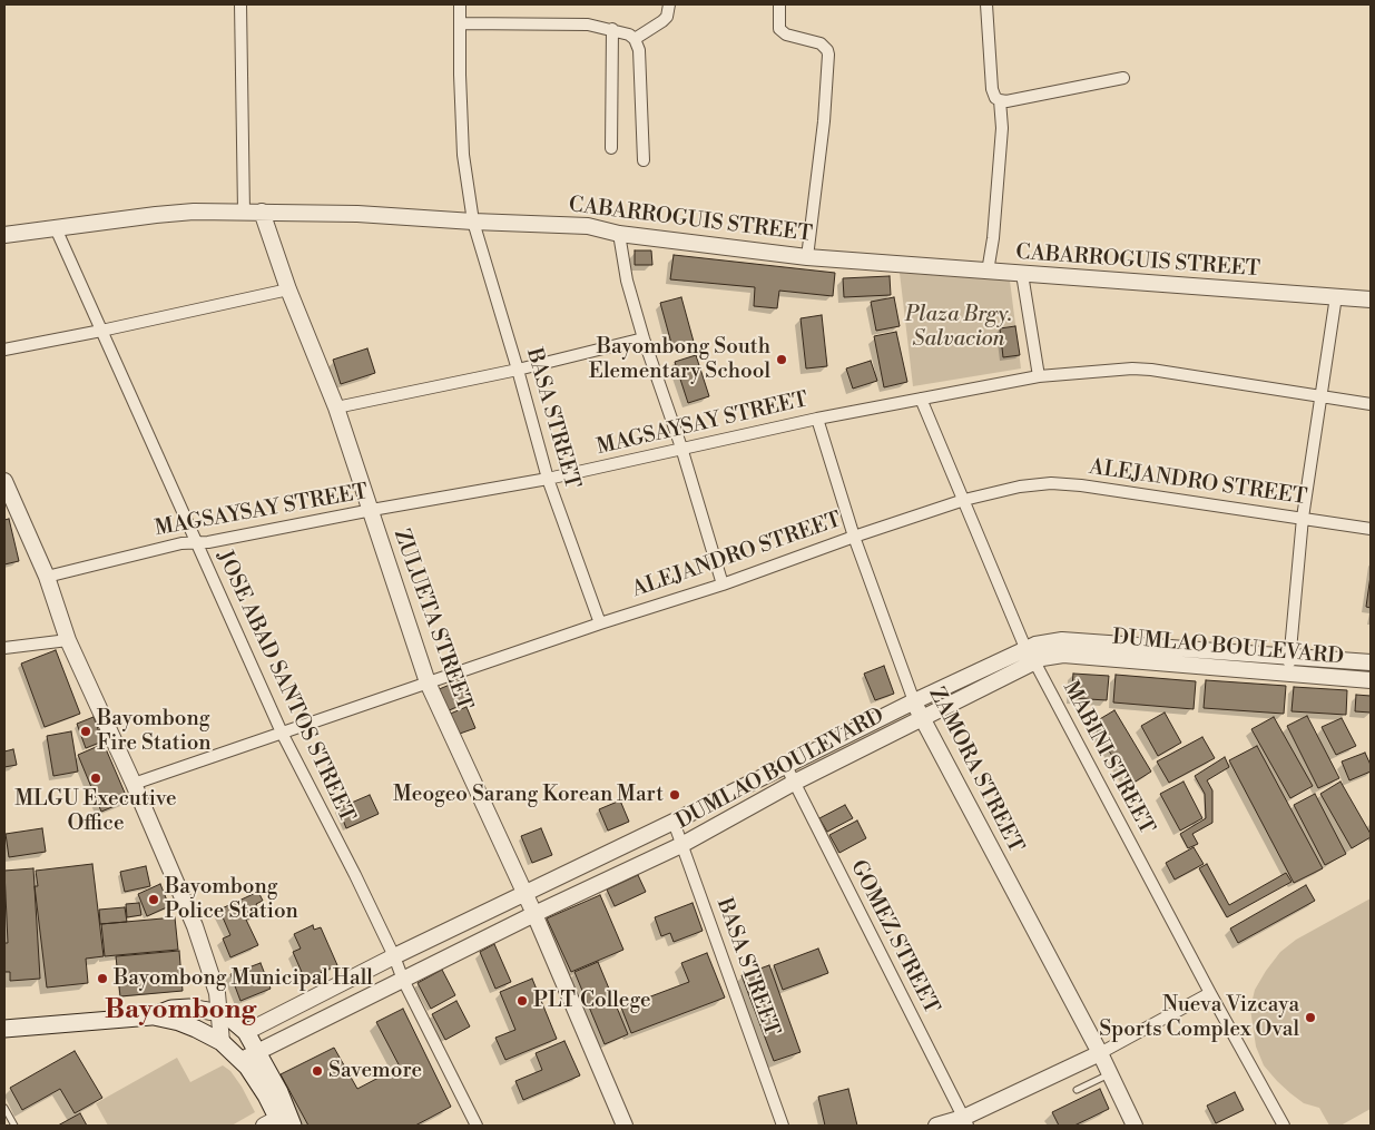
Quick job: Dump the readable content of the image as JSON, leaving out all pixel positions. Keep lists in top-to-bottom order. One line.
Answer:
{"streets":{"street":["CABARROGUIS STREET","BASA STREET","MAGSAYSAY STREET","ALEJANDRO STREET","ZULUETA STREET","DUMLAO BOULEVARD","JOSE ABAD SANTOS STREET","MABINI STREET","ZAMORA STREET","GOMEZ STREET"]},"crossings":[["CABARROGUIS STREET","BASA STREET"],["CABARROGUIS STREET","ZULUETA STREET"],["CABARROGUIS STREET","JOSE ABAD SANTOS STREET"],["BASA STREET","MAGSAYSAY STREET"],["BASA STREET","ALEJANDRO STREET"],["BASA STREET","DUMLAO BOULEVARD"],["MAGSAYSAY STREET","ZULUETA STREET"],["MAGSAYSAY STREET","JOSE ABAD SANTOS STREET"],["MAGSAYSAY STREET","MABINI STREET"],["MAGSAYSAY STREET","ZAMORA STREET"],["ALEJANDRO STREET","ZULUETA STREET"],["ALEJANDRO STREET","JOSE ABAD SANTOS STREET"],["ALEJANDRO STREET","MABINI STREET"],["ALEJANDRO STREET","ZAMORA STREET"],["ZULUETA STREET","DUMLAO BOULEVARD"],["DUMLAO BOULEVARD","JOSE ABAD SANTOS STREET"],["DUMLAO BOULEVARD","MABINI STREET"],["DUMLAO BOULEVARD","ZAMORA STREET"],["DUMLAO BOULEVARD","GOMEZ STREET"]],"districts":["Bayombong"],"parks":["Plaza Brgy. Salvacion"],"places":["Bayombong South Elementary School","Bayombong Fire Station","MLGU Executive Office","Meogeo Sarang Korean Mart","Bayombong Police Station","Bayombong Municipal Hall","PLT College","Nueva Vizcaya Sports Complex Oval","Savemore"]}
